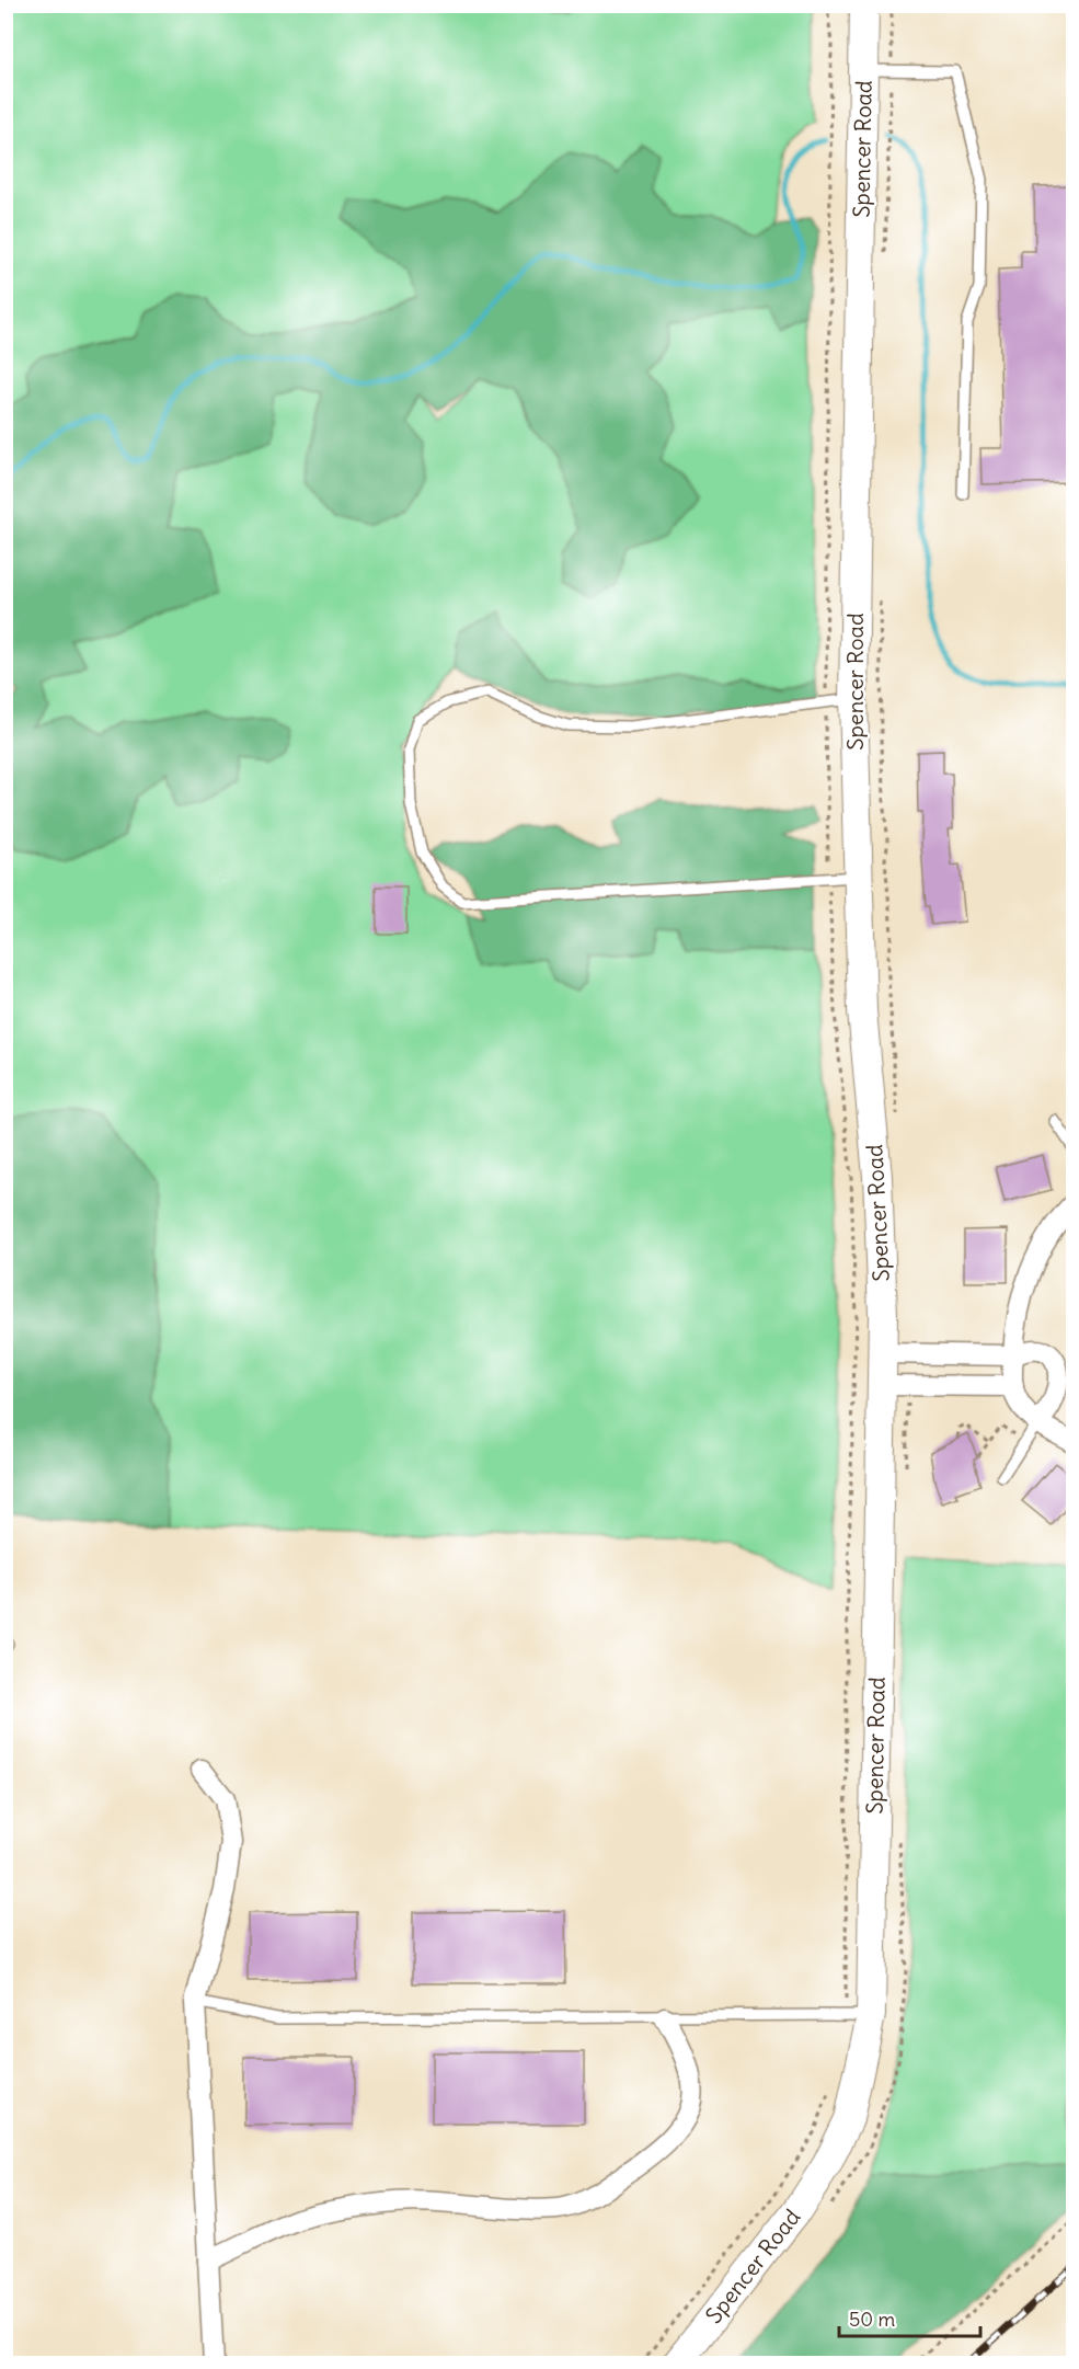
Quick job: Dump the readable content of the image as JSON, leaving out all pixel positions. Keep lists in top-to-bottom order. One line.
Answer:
{"streets":{"street":["Spencer Road"]},"scale_bar":"50 m"}
